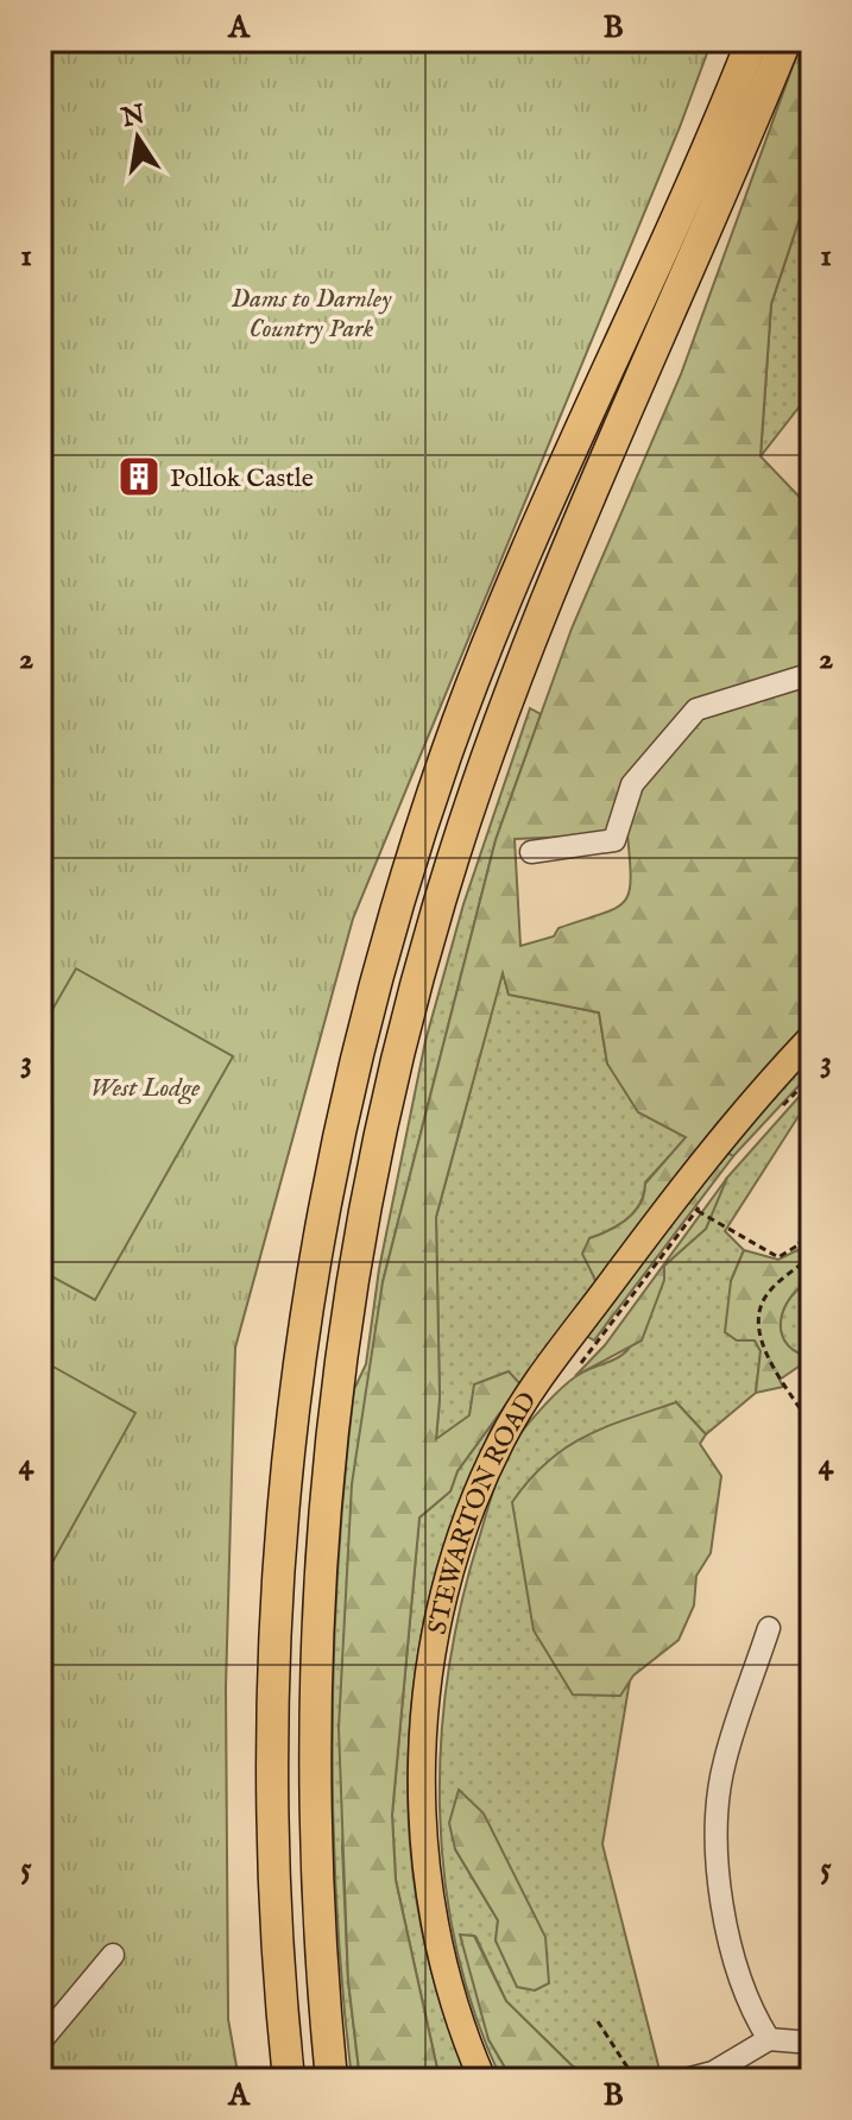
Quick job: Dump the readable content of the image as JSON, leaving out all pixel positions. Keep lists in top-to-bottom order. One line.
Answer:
{"streets":{"main road":["STEWARTON ROAD"]},"parks":["Dams to Darnley Country Park","West Lodge"],"places":{"building":["Pollok Castle"]},"north":"top","grid":{"columns":["A","B"],"rows":["1","2","3","4","5"]}}
